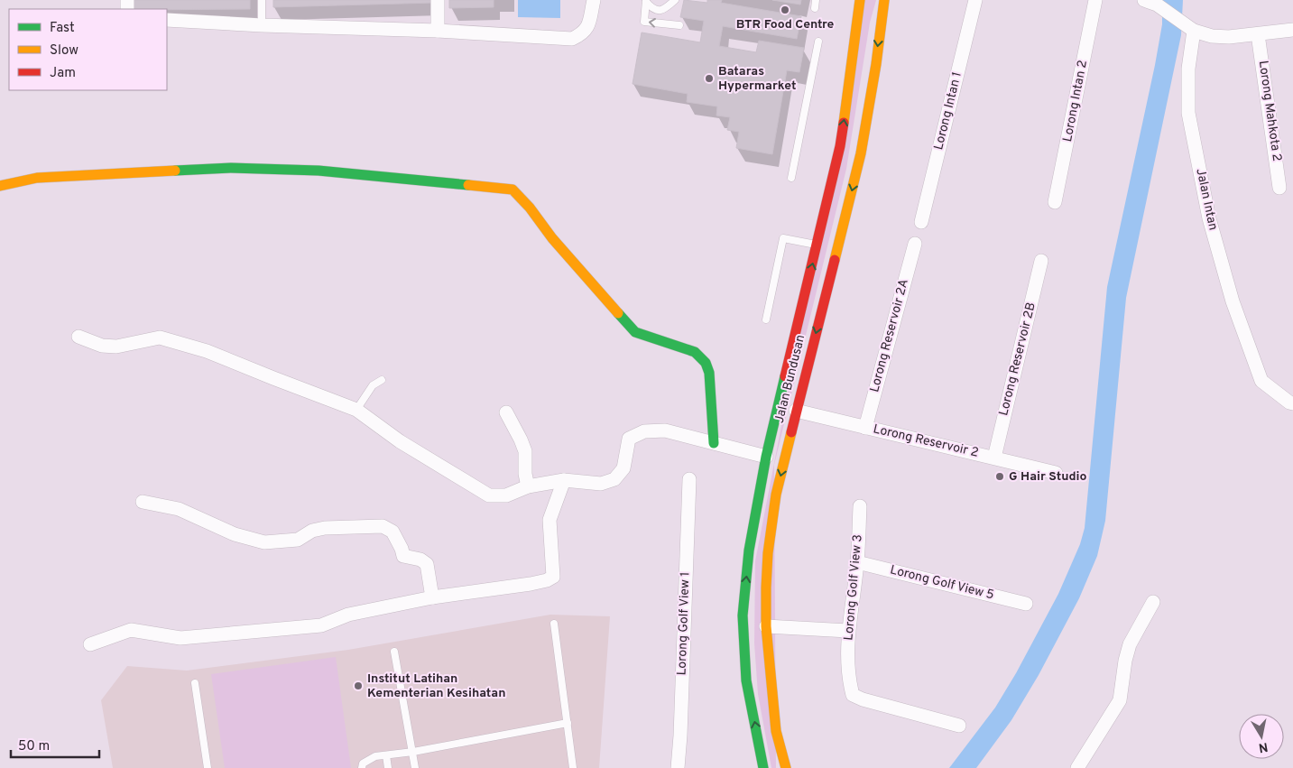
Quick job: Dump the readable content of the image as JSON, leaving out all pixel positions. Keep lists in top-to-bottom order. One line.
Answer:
{"streets":{"main road":["Jalan Bundusan"],"street":["Lorong Intan 2","Lorong Intan 1","Lorong Mahkota 2","Jalan Intan","Lorong Reservoir 2A","Lorong Reservoir 2B","Lorong Reservoir 2","Lorong Golf View 5","Lorong Golf View 3","Lorong Golf View 1"]},"crossings":[["Lorong Reservoir 2A","Lorong Reservoir 2"],["Lorong Reservoir 2B","Lorong Reservoir 2"],["Jalan Bundusan","Lorong Reservoir 2"],["Lorong Golf View 5","Lorong Golf View 3"]],"places":["BTR Food Centre","Bataras Hypermarket","G Hair Studio","Institut Latihan Kementerian Kesihatan"],"legend":["Fast","Slow","Jam"],"scale_bar":"50 m","north":"bottom"}
